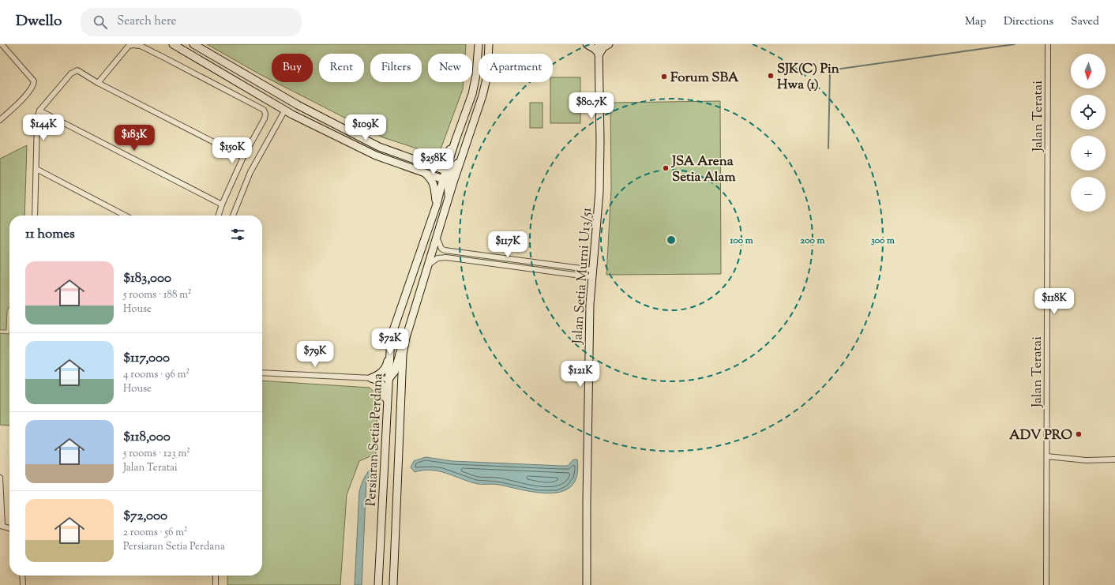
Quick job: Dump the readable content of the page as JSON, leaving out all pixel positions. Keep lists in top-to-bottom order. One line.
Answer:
{"streets":{"main road":["Jalan Setia Murni U13/51","Persiaran Setia Perdana"],"street":["Jalan Teratai"]},"places":["SJK(C) Pin Hwa (1)","Forum SBA","JSA Arena Setia Alam","ADV PRO"],"north":"bottom","page":{"header":"Dwello","search":"Search here","nav":["Map","Directions","Saved"],"map_buttons":["+","−"],"chip":["Buy","Rent","Filters","New","Apartment"],"price":["$80.7K","$144K","$109K","$183K","$150K","$258K","$117K","$118K","$72K","$79K","$121K"],"heading":"11 homes","list":[{"name":"$183,000","note":"5 rooms · 188 m² · House"},{"name":"$117,000","note":"4 rooms · 96 m² · House"},{"name":"$118,000","note":"5 rooms · 123 m² · Jalan Teratai"},{"name":"$72,000","note":"2 rooms · 56 m² · Persiaran Setia Perdana"}]},"rings":["100 m","200 m","300 m"]}
